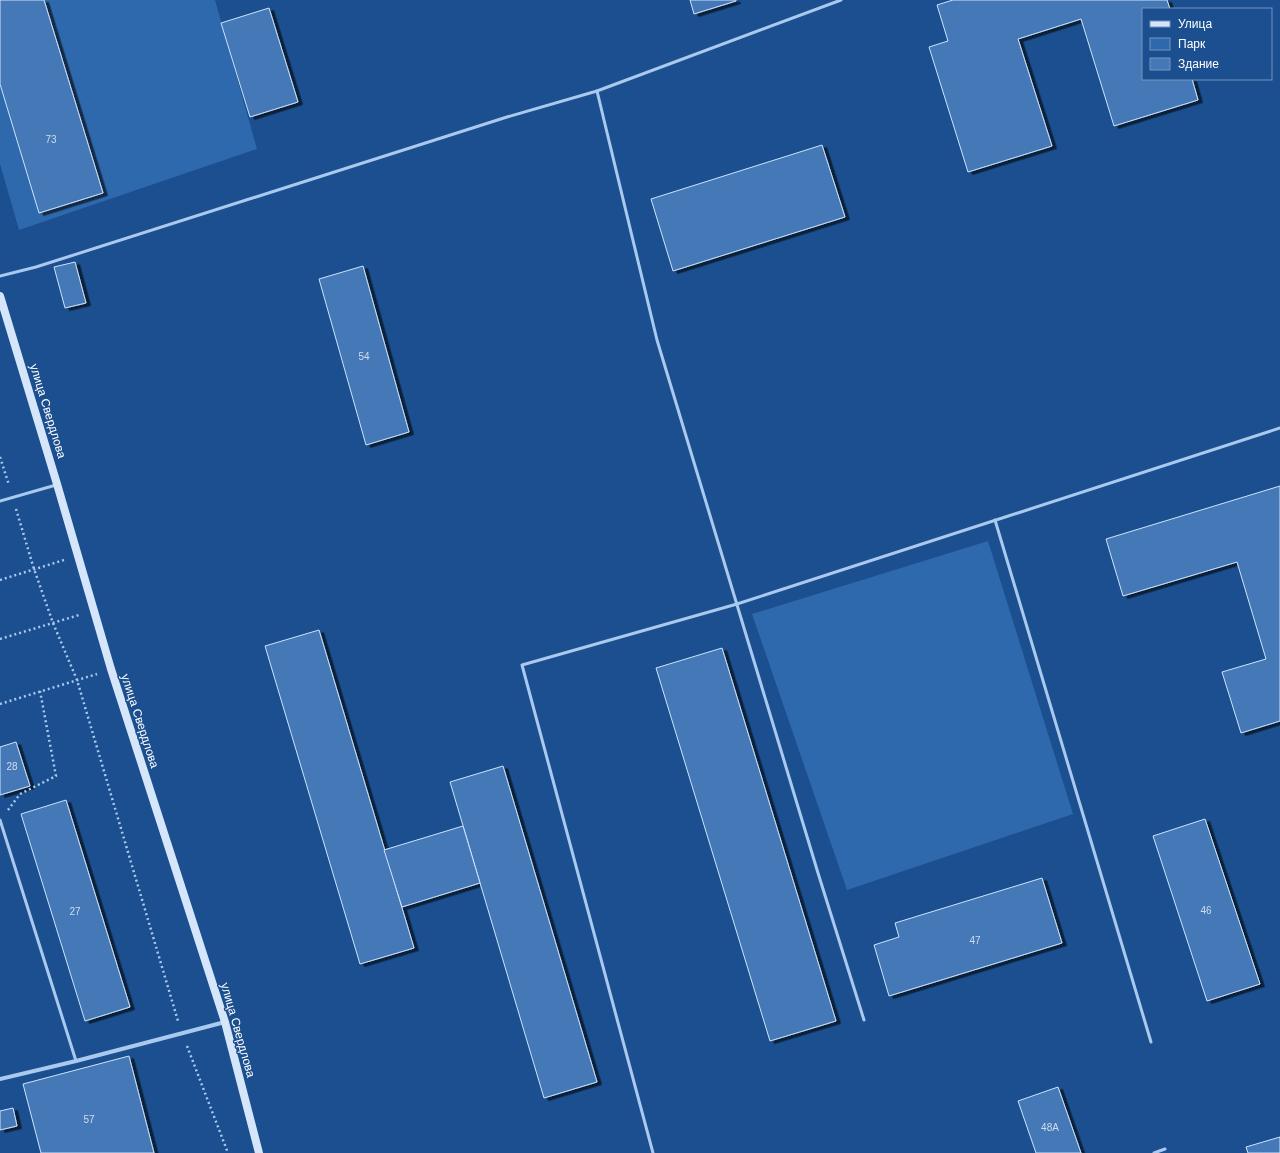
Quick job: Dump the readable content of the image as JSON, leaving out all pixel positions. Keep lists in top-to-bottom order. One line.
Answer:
{"streets":{"main road":["улица Свердлова"]},"house_numbers":["73","54","28","46","27","47","57","48А"],"legend":["Улица","Парк","Здание"]}
